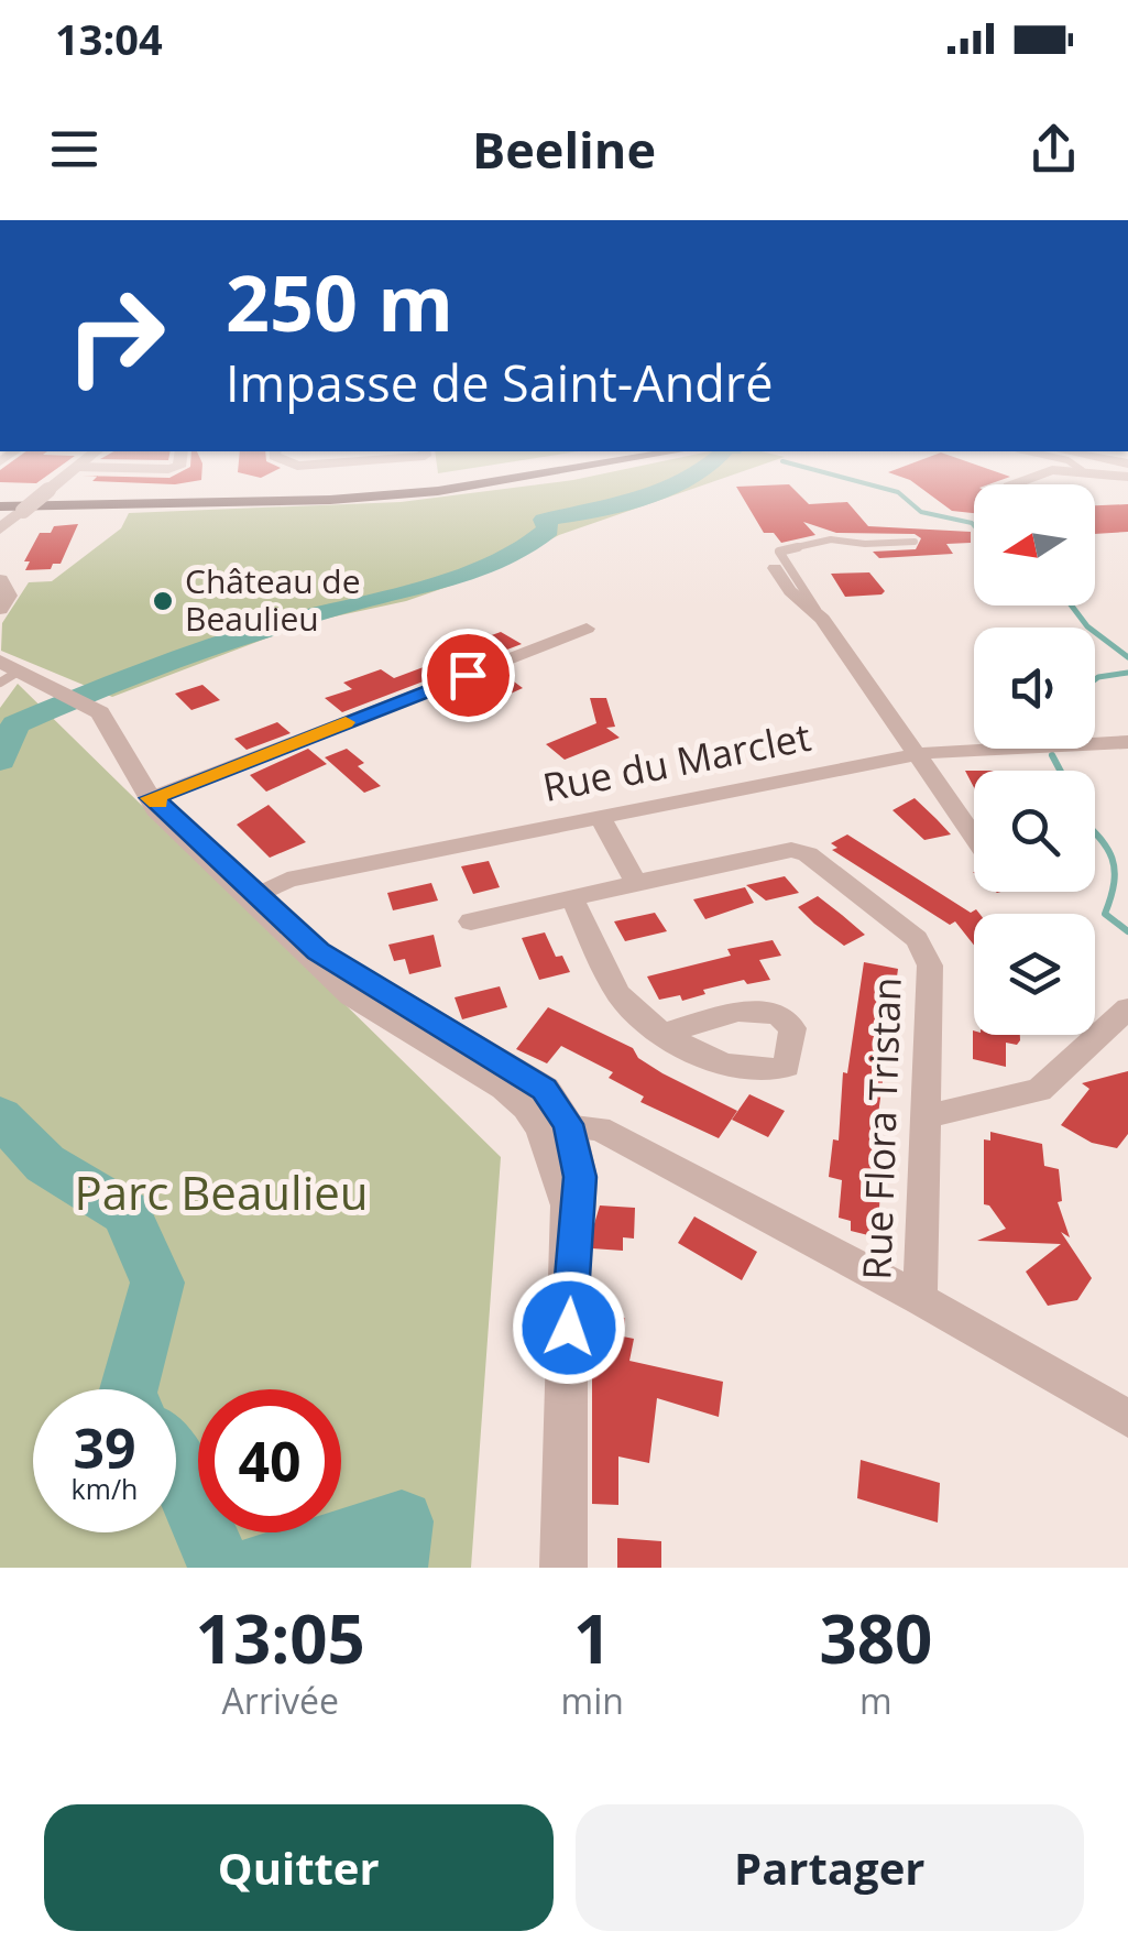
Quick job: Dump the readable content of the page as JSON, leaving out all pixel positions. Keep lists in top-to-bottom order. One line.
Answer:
{"streets":{"street":["Rue du Marclet","Rue Flora Tristan"]},"parks":["Parc Beaulieu"],"places":["Château de Beaulieu"],"north":"left","page":{"status":"13:04","header":"Beeline","turn":["250 m","Impasse de Saint-André"],"speed":"39 km/h","limit":"40","eta":["13:05","Arrivée","1","min","380","m"],"buttons":["Quitter","Partager"]}}
